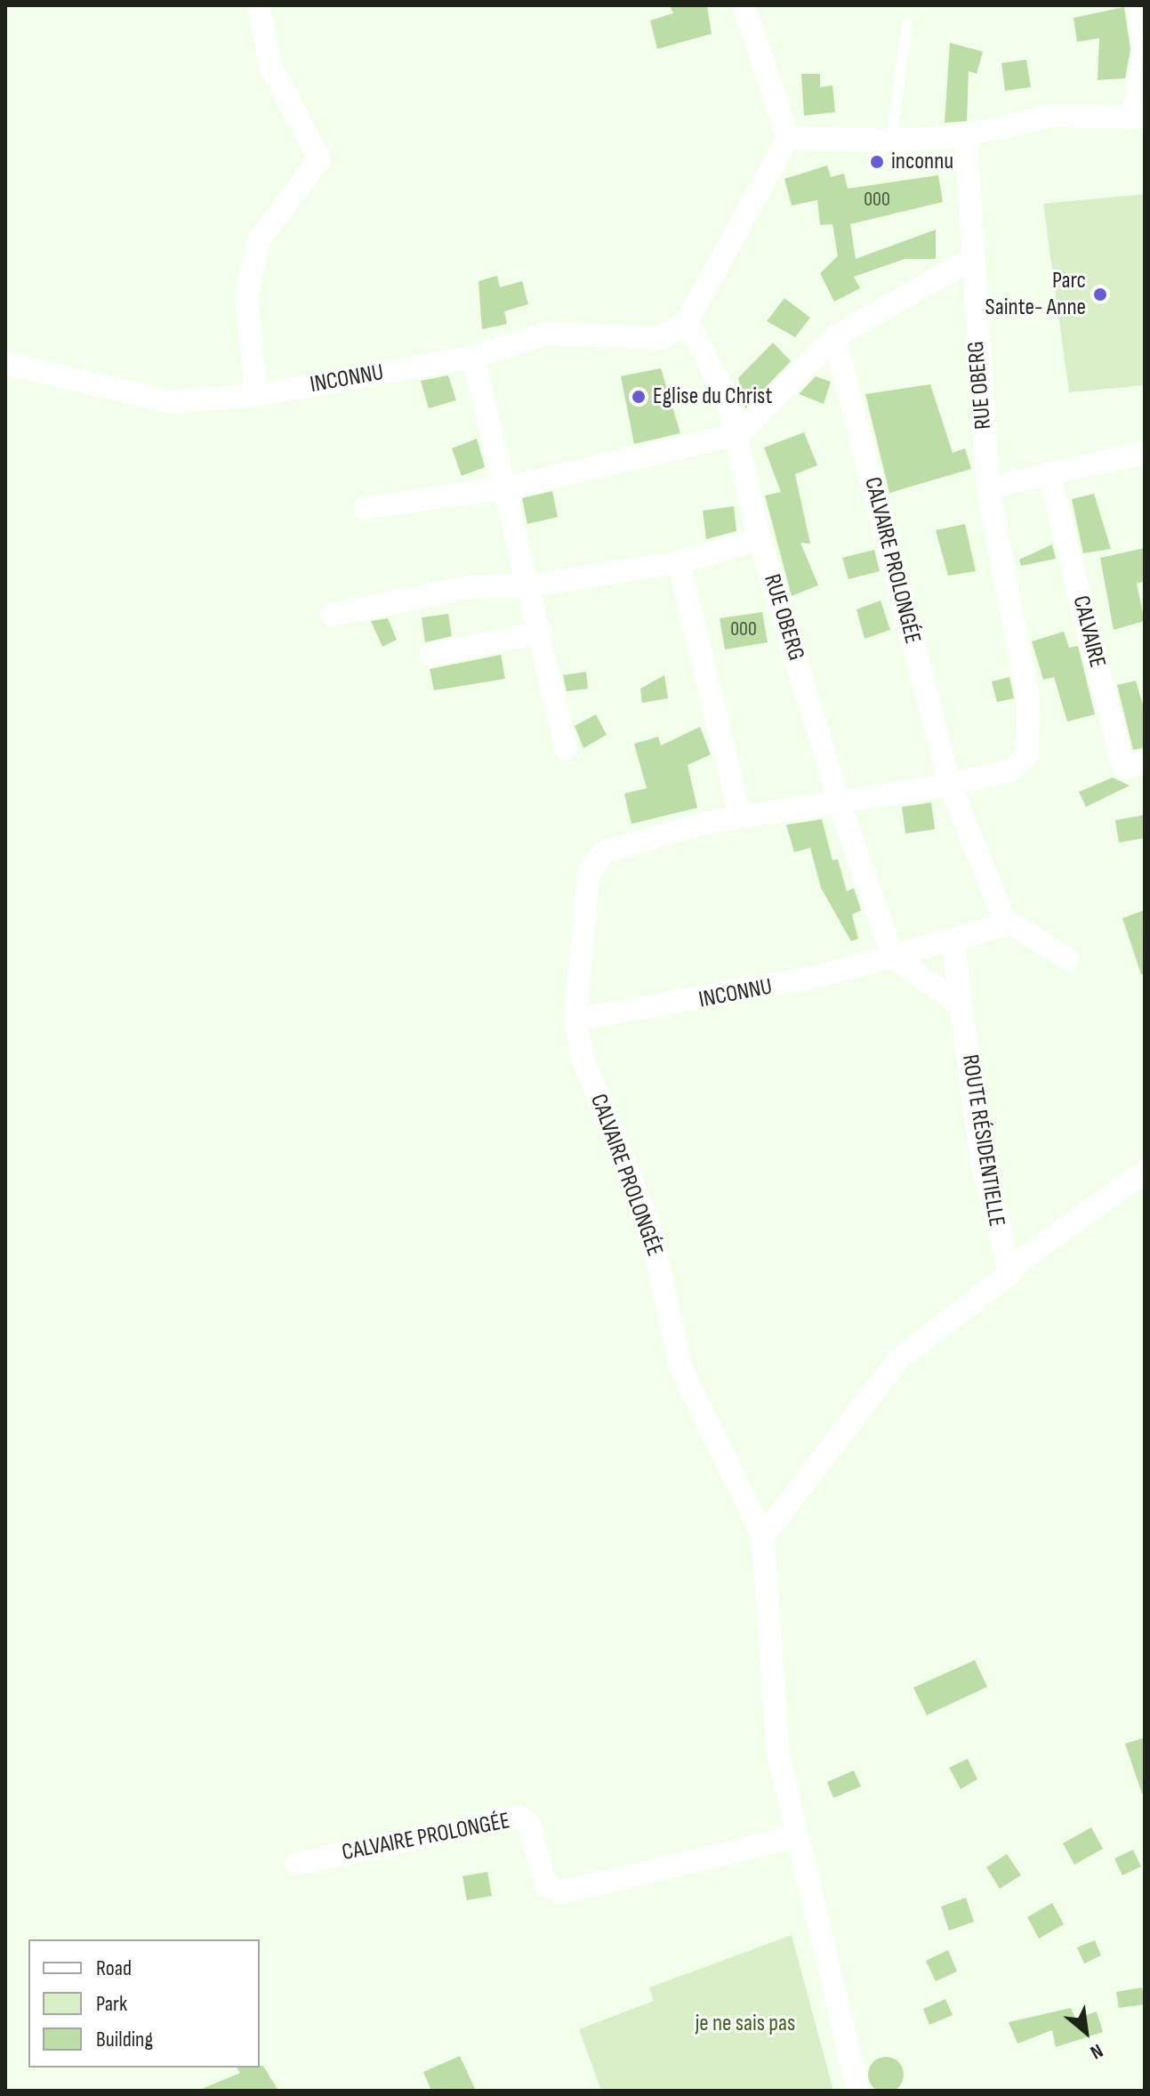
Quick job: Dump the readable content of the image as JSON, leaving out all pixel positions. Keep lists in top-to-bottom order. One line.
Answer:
{"streets":{"street":["INCONNU","RUE OBERG","CALVAIRE PROLONGÉE","CALVAIRE","ROUTE RÉSIDENTIELLE"]},"crossings":[["INCONNU","CALVAIRE PROLONGÉE"],["INCONNU","ROUTE RÉSIDENTIELLE"],["RUE OBERG","CALVAIRE PROLONGÉE"]],"parks":["je ne sais pas"],"places":["inconnu","Parc Sainte- Anne","Eglise du Christ"],"house_numbers":["000","000"],"legend":["Road","Park","Building"],"north":"bottom right"}
